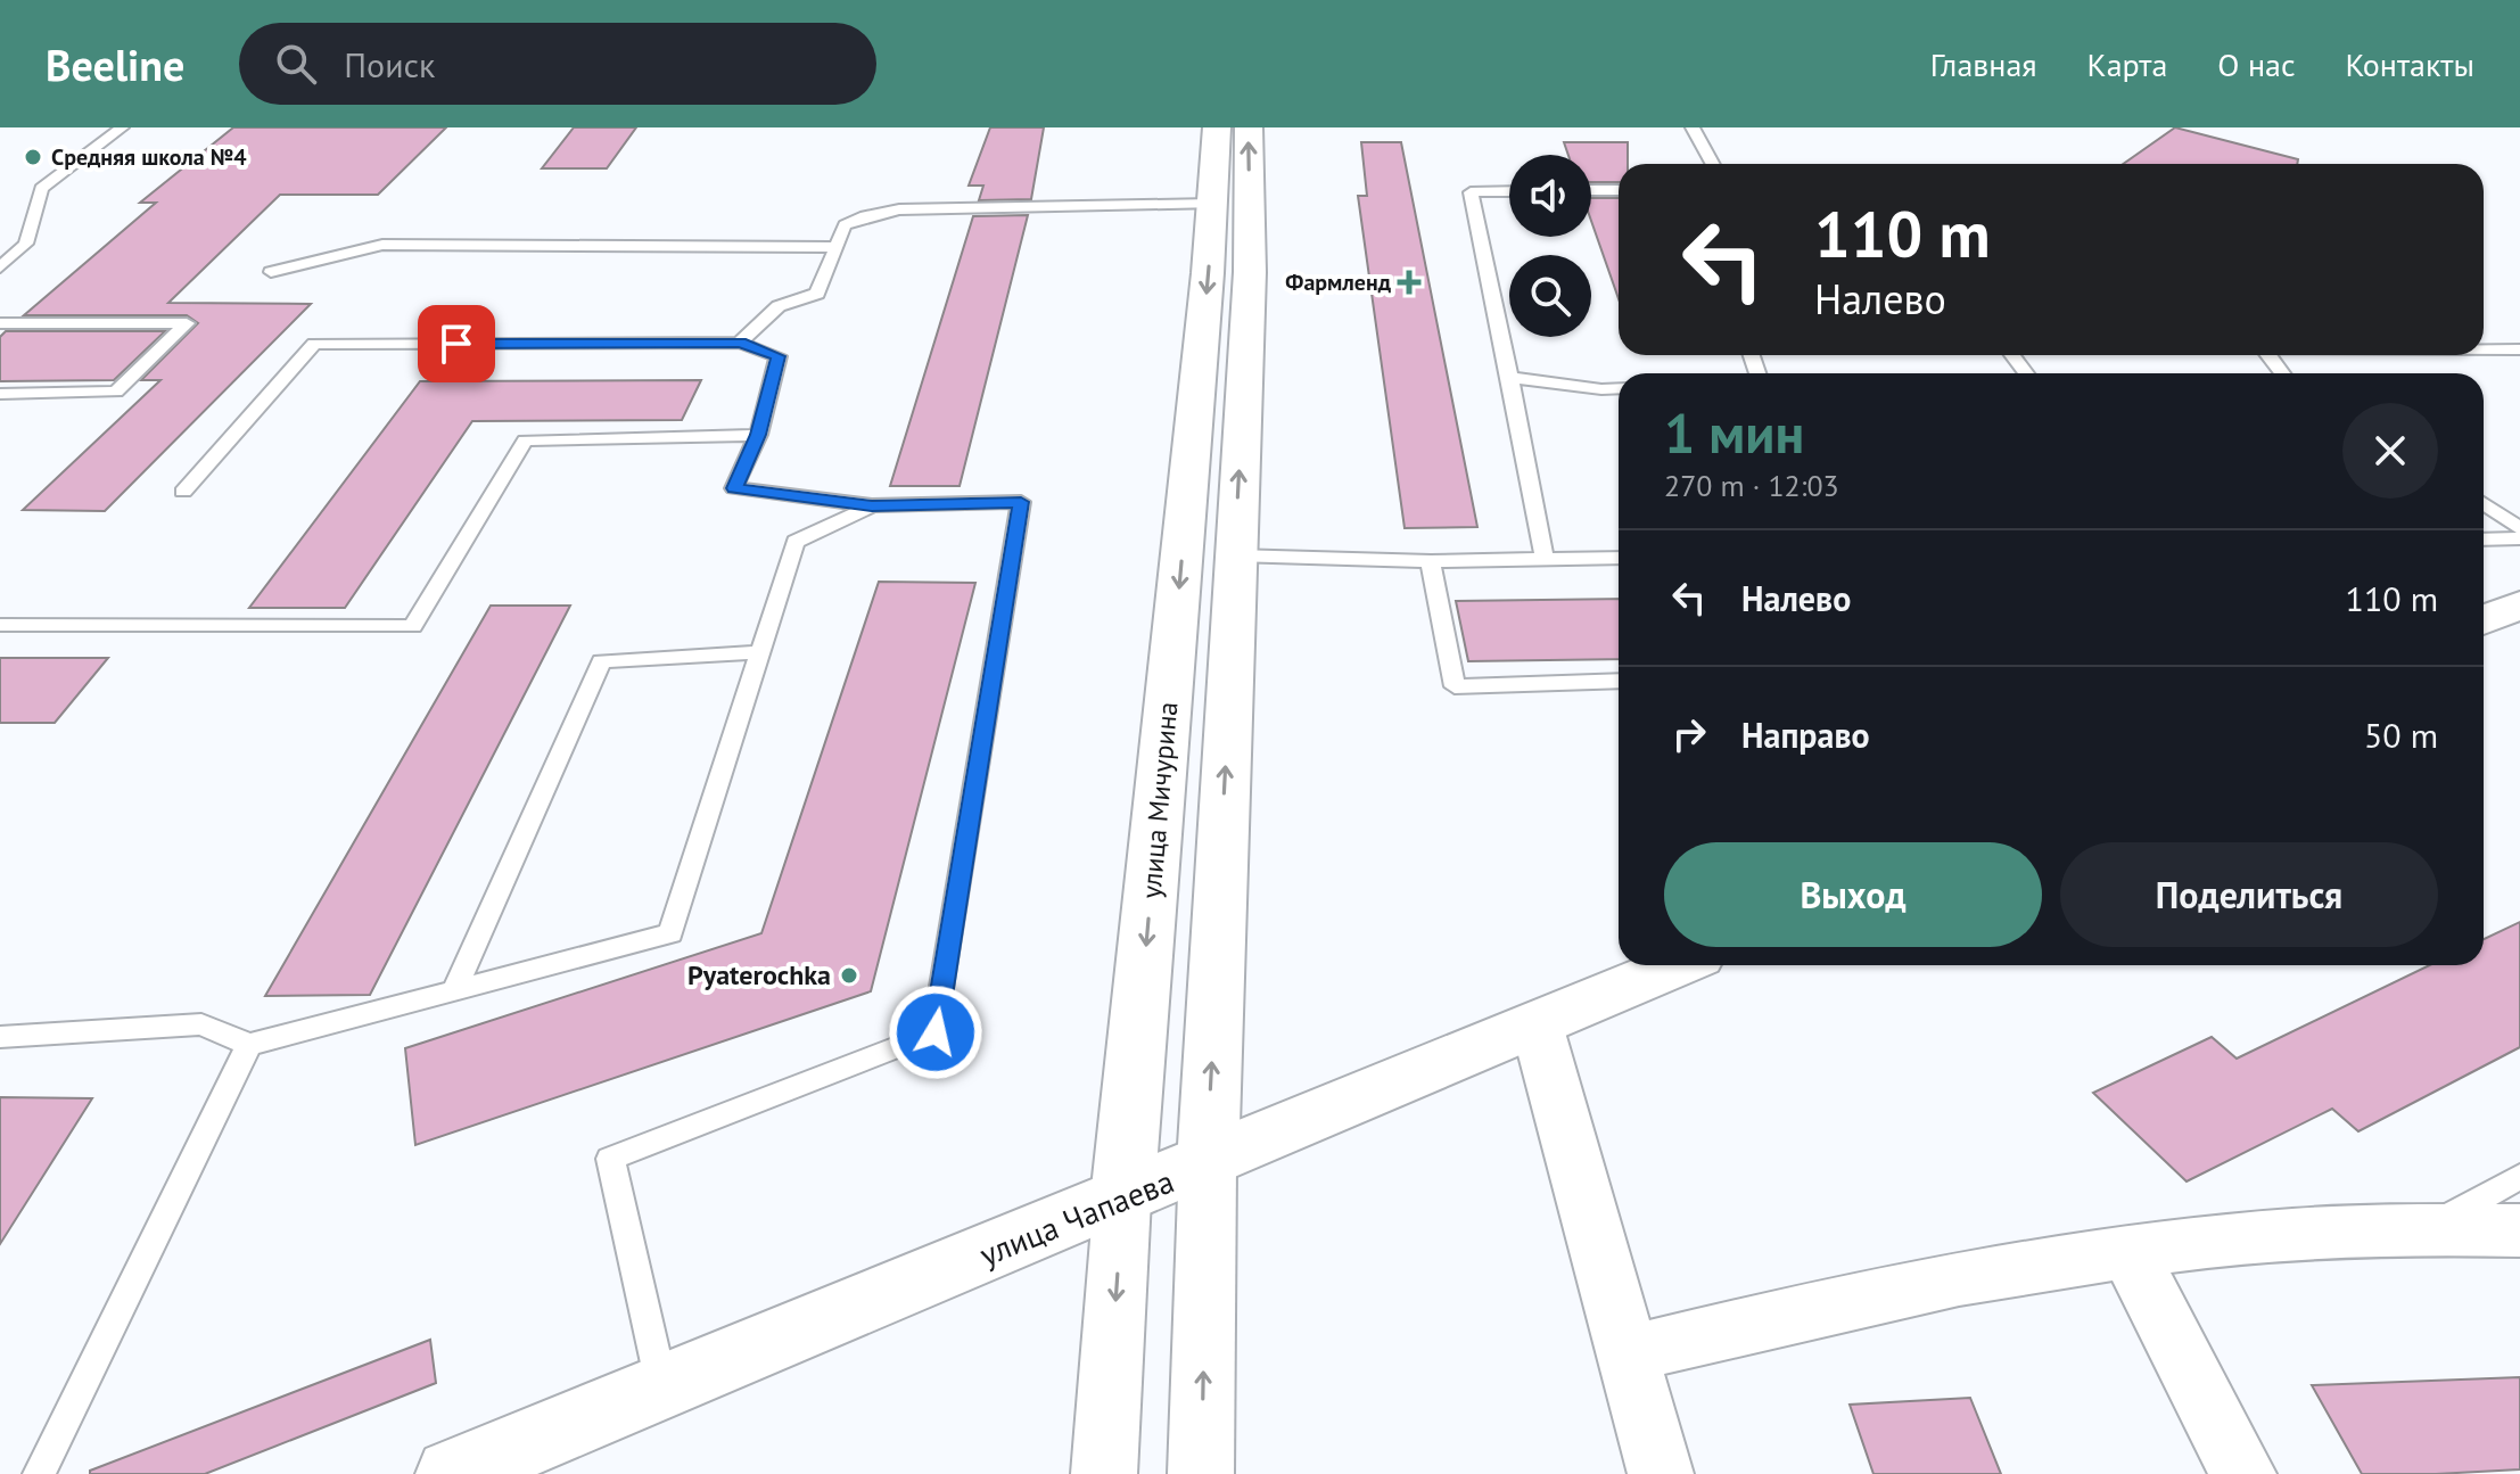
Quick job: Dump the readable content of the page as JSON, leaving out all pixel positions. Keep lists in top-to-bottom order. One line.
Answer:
{"streets":{"street":["улица Мичурина","улица Чапаева"]},"crossings":[["улица Мичурина","улица Чапаева"]],"places":{"other":["Средняя школа №4","Pyaterochka"],"health":["Фармленд"]},"page":{"header":"Beeline","search":"Поиск","nav":["Главная","Карта","О нас","Контакты"],"turn":["110 m","Налево"],"heading":["1 мин","270 m · 12:03"],"list":[{"name":"Налево","value":"110 m"},{"name":"Направо","value":"50 m"}],"buttons":["Выход","Поделиться"]}}
